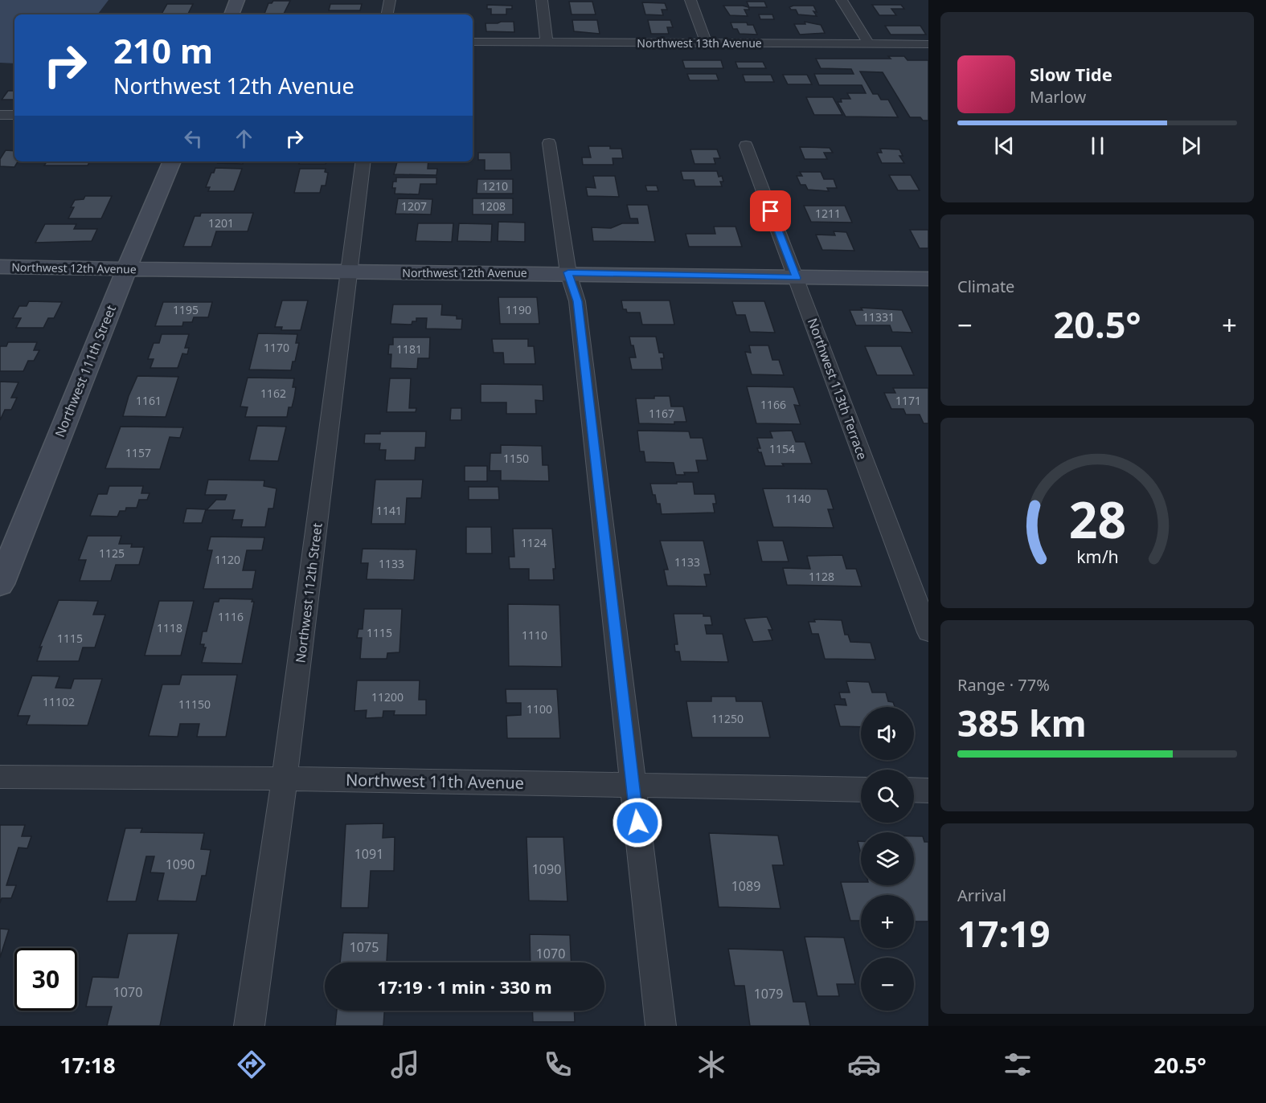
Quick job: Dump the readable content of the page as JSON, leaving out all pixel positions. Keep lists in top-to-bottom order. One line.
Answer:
{"streets":{"street":["Northwest 13th Avenue","Northwest 12th Avenue","Northwest 111th Street","Northwest 113th Terrace","Northwest 112th Street","Northwest 11th Avenue"]},"crossings":[["Northwest 12th Avenue","Northwest 111th Street"],["Northwest 12th Avenue","Northwest 113th Terrace"],["Northwest 12th Avenue","Northwest 112th Street"],["Northwest 112th Street","Northwest 11th Avenue"]],"house_numbers":["1210","1207","1208","1211","1201","1195","1190","11331","1170","1181","1162","1161","1171","1166","1167","1154","1157","1150","1140","1141","1124","1125","1120","1133","1133","1128","1116","1118","1115","1110","1115","11200","11102","11150","1100","11250","1091","1090","1090","1089","1075","1070","1070","1079"],"page":{"turn":["210 m","Northwest 12th Avenue"],"song":["Slow Tide","Marlow"],"tile":["Climate",["Range · 77%","385 km"],["Arrival","17:19"]],"heat":["−","20.5°","+"],"map_buttons":["+","−"],"limit":"30","trip":"17:19 · 1 min · 330 m","tabs":["17:18","20.5°"],"gauge":["28","km/h"]}}
